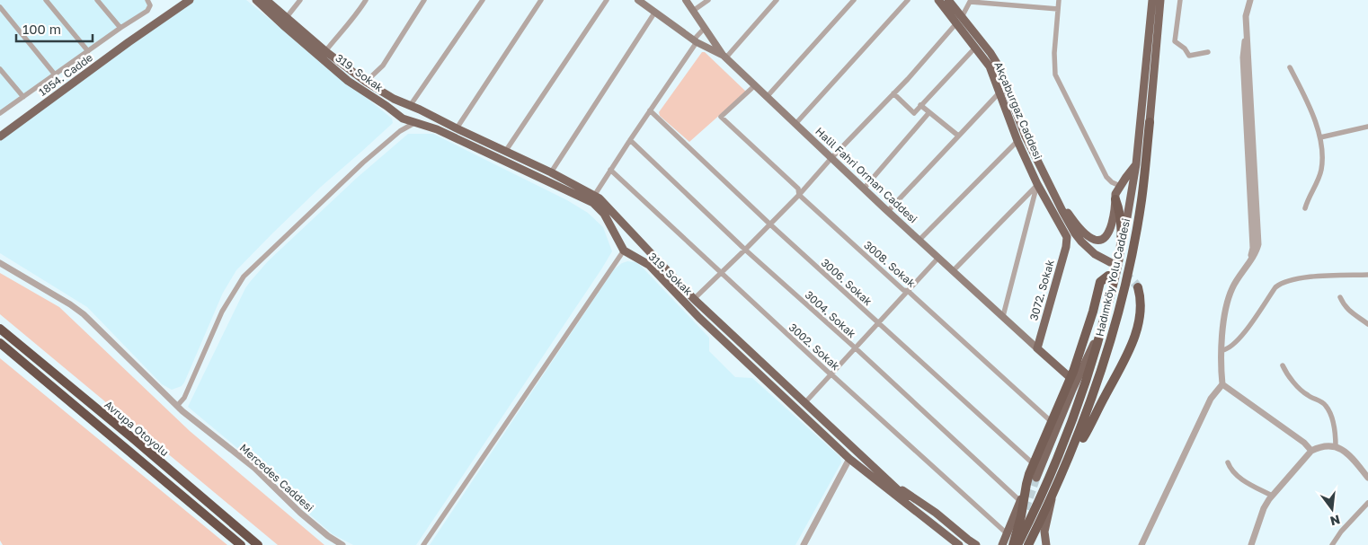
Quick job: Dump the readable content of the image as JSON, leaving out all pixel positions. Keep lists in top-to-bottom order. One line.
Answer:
{"streets":{"highway":["Hadımköy Yolu Caddesi","Avrupa Otoyolu"],"main road":["319. Sokak","1854. Cadde","Akçaburgaz Caddesi","Halil Fahri Orman Caddesi","3072. Sokak"],"street":["3008. Sokak","3006. Sokak","3004. Sokak","3002. Sokak","Mercedes Caddesi"]},"crossings":[["Akçaburgaz Caddesi","3072. Sokak"],["Halil Fahri Orman Caddesi","3008. Sokak"],["Halil Fahri Orman Caddesi","3072. Sokak"]],"scale_bar":"100 m","north":"bottom"}
